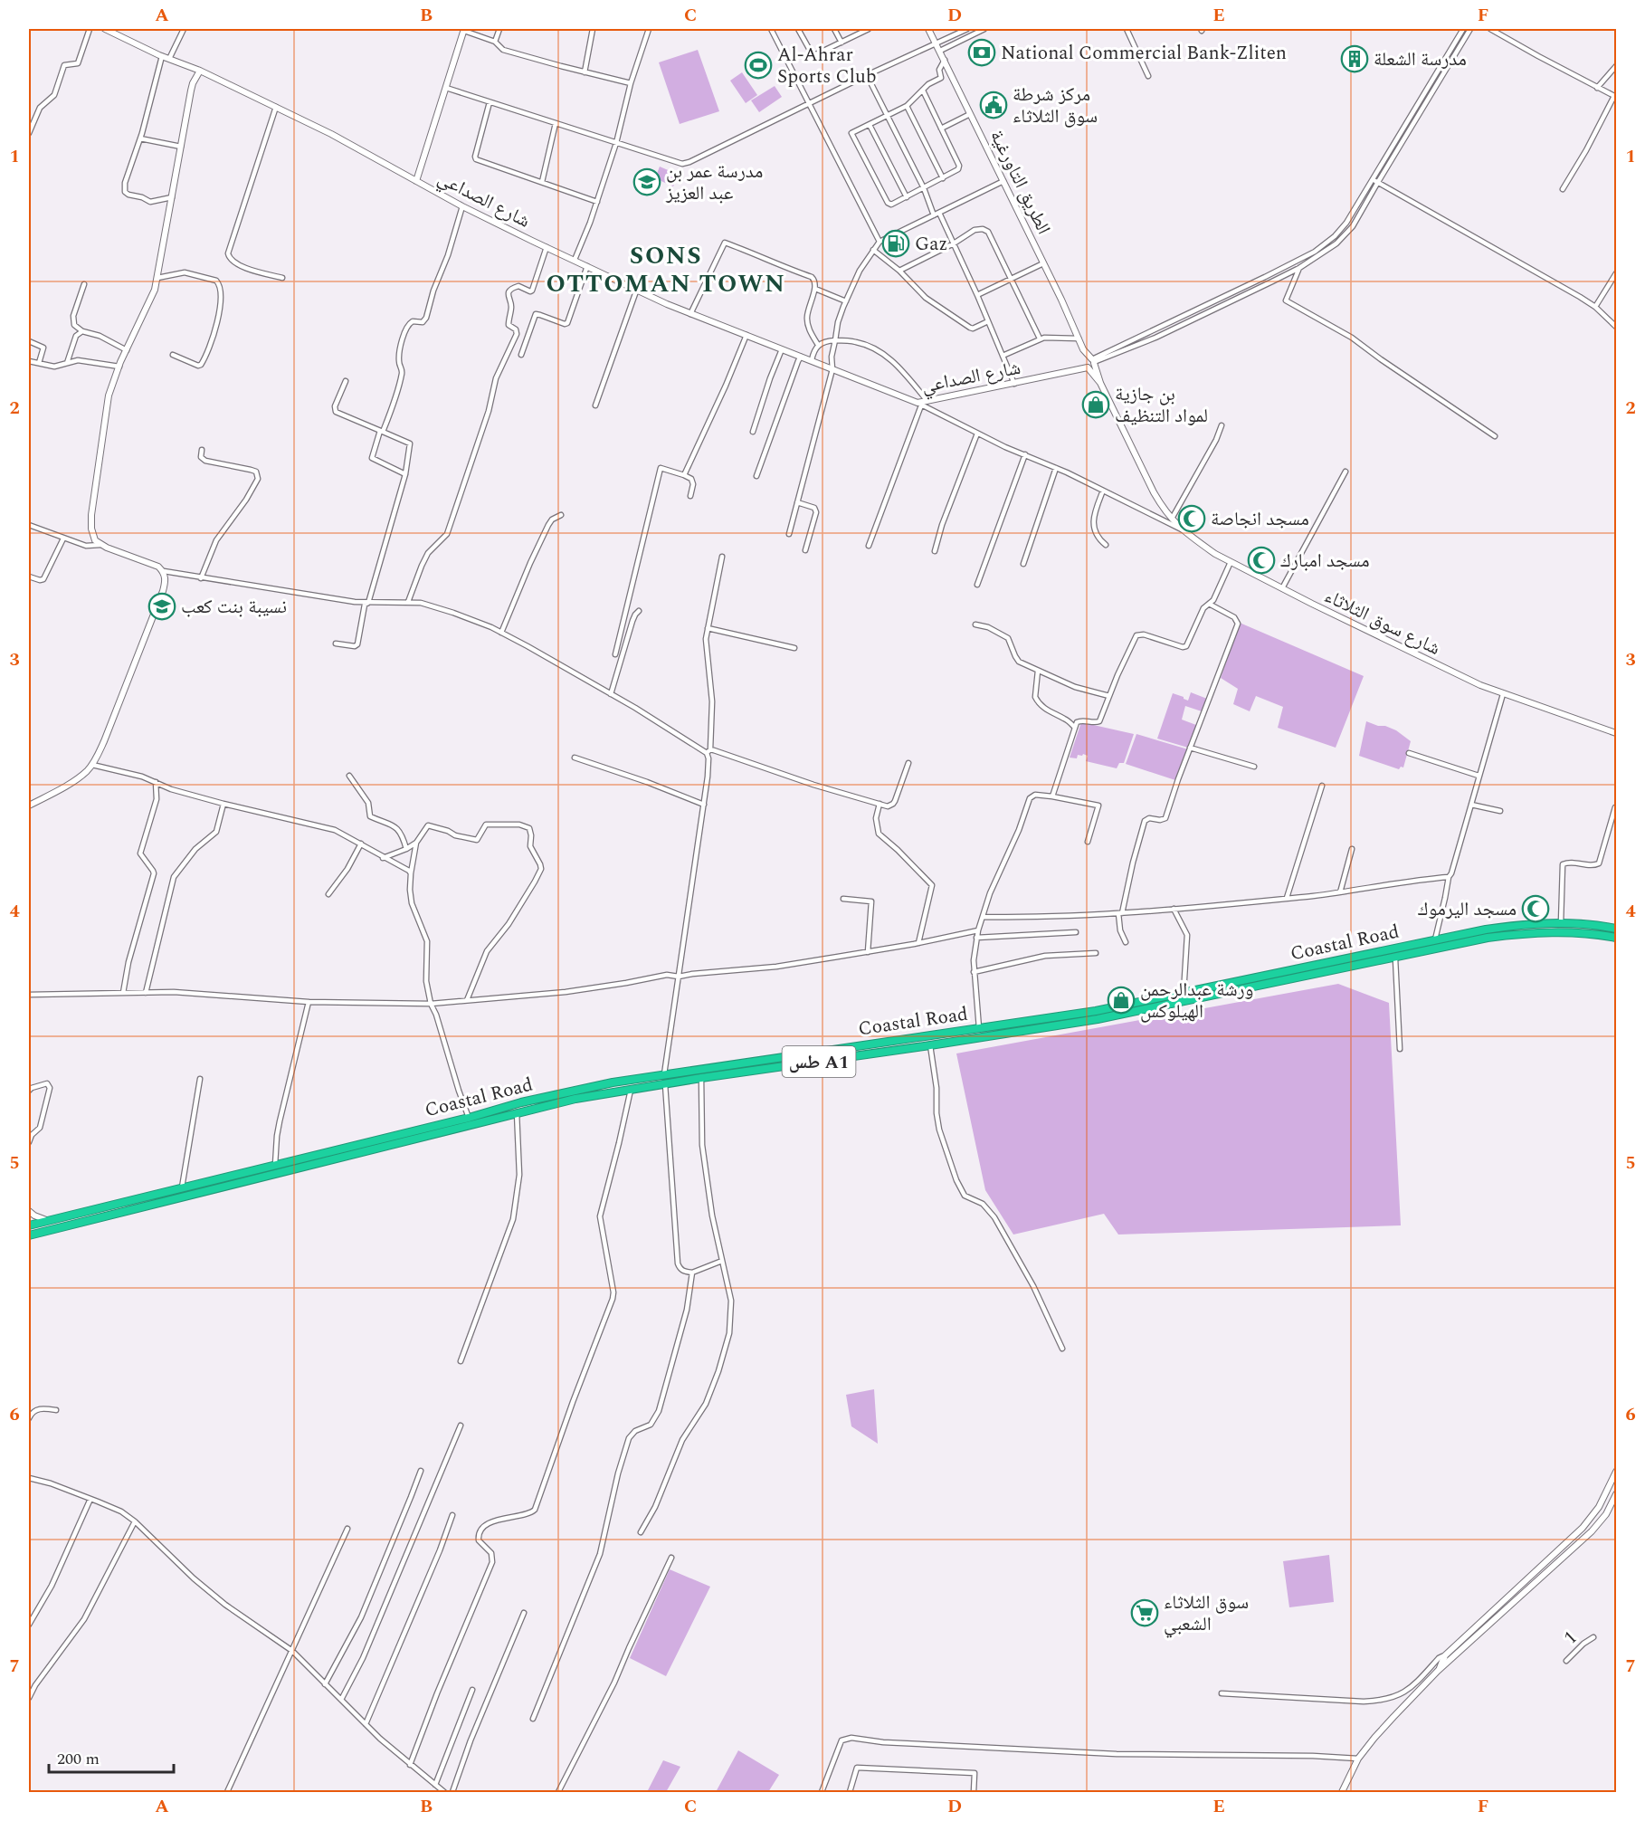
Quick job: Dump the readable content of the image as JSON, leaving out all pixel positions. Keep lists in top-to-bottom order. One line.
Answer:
{"streets":{"highway":["Coastal Road","طس A1"],"street":["الطريق التاورغية","شارع الصداعي","شارع سوق الثلاثاء","1"]},"crossings":[["الطريق التاورغية","شارع الصداعي"],["الطريق التاورغية","شارع سوق الثلاثاء"],["شارع الصداعي","شارع سوق الثلاثاء"]],"districts":["SONS OTTOMAN TOWN"],"places":{"bank":["National Commercial Bank-Zliten"],"building":["مدرسة الشعلة"],"sports":["Al-Ahrar Sports Club"],"public building":["مركز شرطة سوق الثلاثاء"],"school or university":["مدرسة عمر بن عبد العزيز","نسيبة بنت كعب"],"fuel station":["Gaz"],"shop":["بن جازية لمواد التنظيف","ورشة عبدالرحمن الهيلوكس"],"mosque":["مسجد انجاصة","مسجد امبارك","مسجد اليرموك"],"supermarket":["سوق الثلاثاء الشعبي"]},"scale_bar":"200 m","grid":{"columns":["A","B","C","D","E","F"],"rows":["1","2","3","4","5","6","7"]}}
